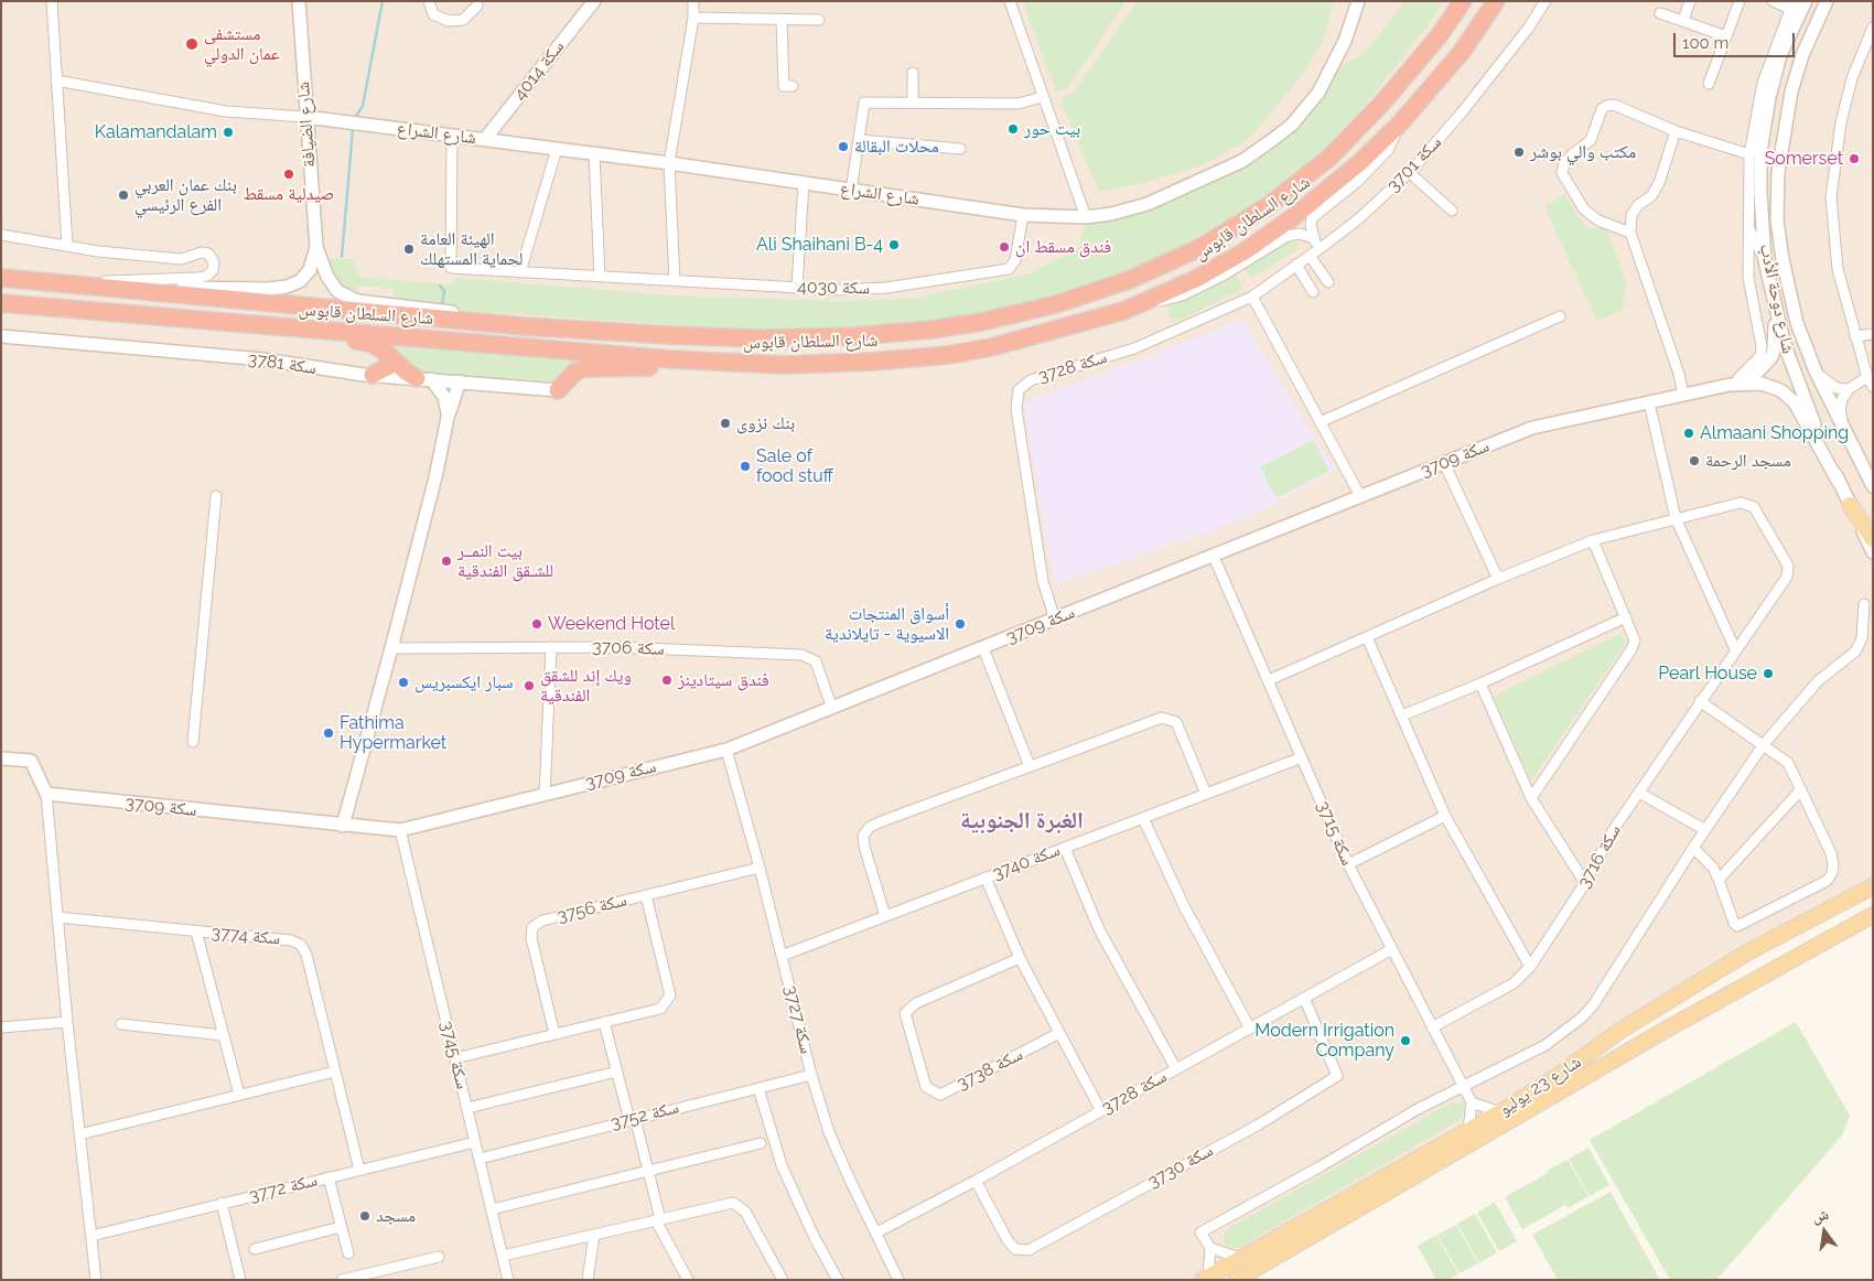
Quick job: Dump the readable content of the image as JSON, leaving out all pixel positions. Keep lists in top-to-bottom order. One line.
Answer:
{"streets":{"highway":["شارع السلطان قابوس"],"main road":["شارع 23 يوليو"],"street":["سكة 4014","شارع الضيافة","شارع الشراع","سكة 3701","سكة 4030","شارع دوحة الأدب","سكة 3781","سكة 3728","سكة 3709","سكة 3706","سكة 3715","سكة 3716","سكة 3740","سكة 3756","سكة 3774","سكة 3727","سكة 3745","سكة 3738","سكة 3752","سكة 3730","سكة 3772"]},"crossings":[["سكة 4014","شارع الشراع"],["شارع الضيافة","شارع الشراع"],["شارع الشراع","سكة 4030"],["سكة 3701","سكة 3728"],["شارع دوحة الأدب","سكة 3709"],["سكة 3728","سكة 3709"],["سكة 3728","سكة 3715"],["سكة 3728","سكة 3727"],["سكة 3728","سكة 3730"],["سكة 3709","سكة 3706"],["سكة 3709","سكة 3715"],["سكة 3709","سكة 3727"],["سكة 3709","سكة 3745"],["سكة 3715","سكة 3716"],["سكة 3715","سكة 3740"],["سكة 3740","سكة 3727"],["سكة 3756","سكة 3727"],["سكة 3774","سكة 3772"],["سكة 3727","سكة 3752"],["سكة 3745","سكة 3752"],["سكة 3745","سكة 3772"]],"districts":["الغبرة الجنوبية"],"places":["مستشفى عمان الدولي","بيت حور","Kalamandalam","محلات البقالة","مكتب والي بوشر","Somerset","صيدلية مسقط","بنك عمان العربي الفرع الرئيسي","Ali Shaihani B-4","فندق مسقط ان","الهيئة العامة لحماية المستهلك","بنك نزوى","Almaani Shopping","مسجد الرحمة","Sale of food stuff","بيت النمــر للشـقق الفندقية","Weekend Hotel","أسواق المنتجات الاسيوية - تايلاندية","Pearl House","فندق سيتادينز","سبار ايكسبريس","ويك إند للشقق الفندقية","Fathima Hypermarket","Modern Irrigation Company","مسجد"],"scale_bar":"100 m","north":"top"}
